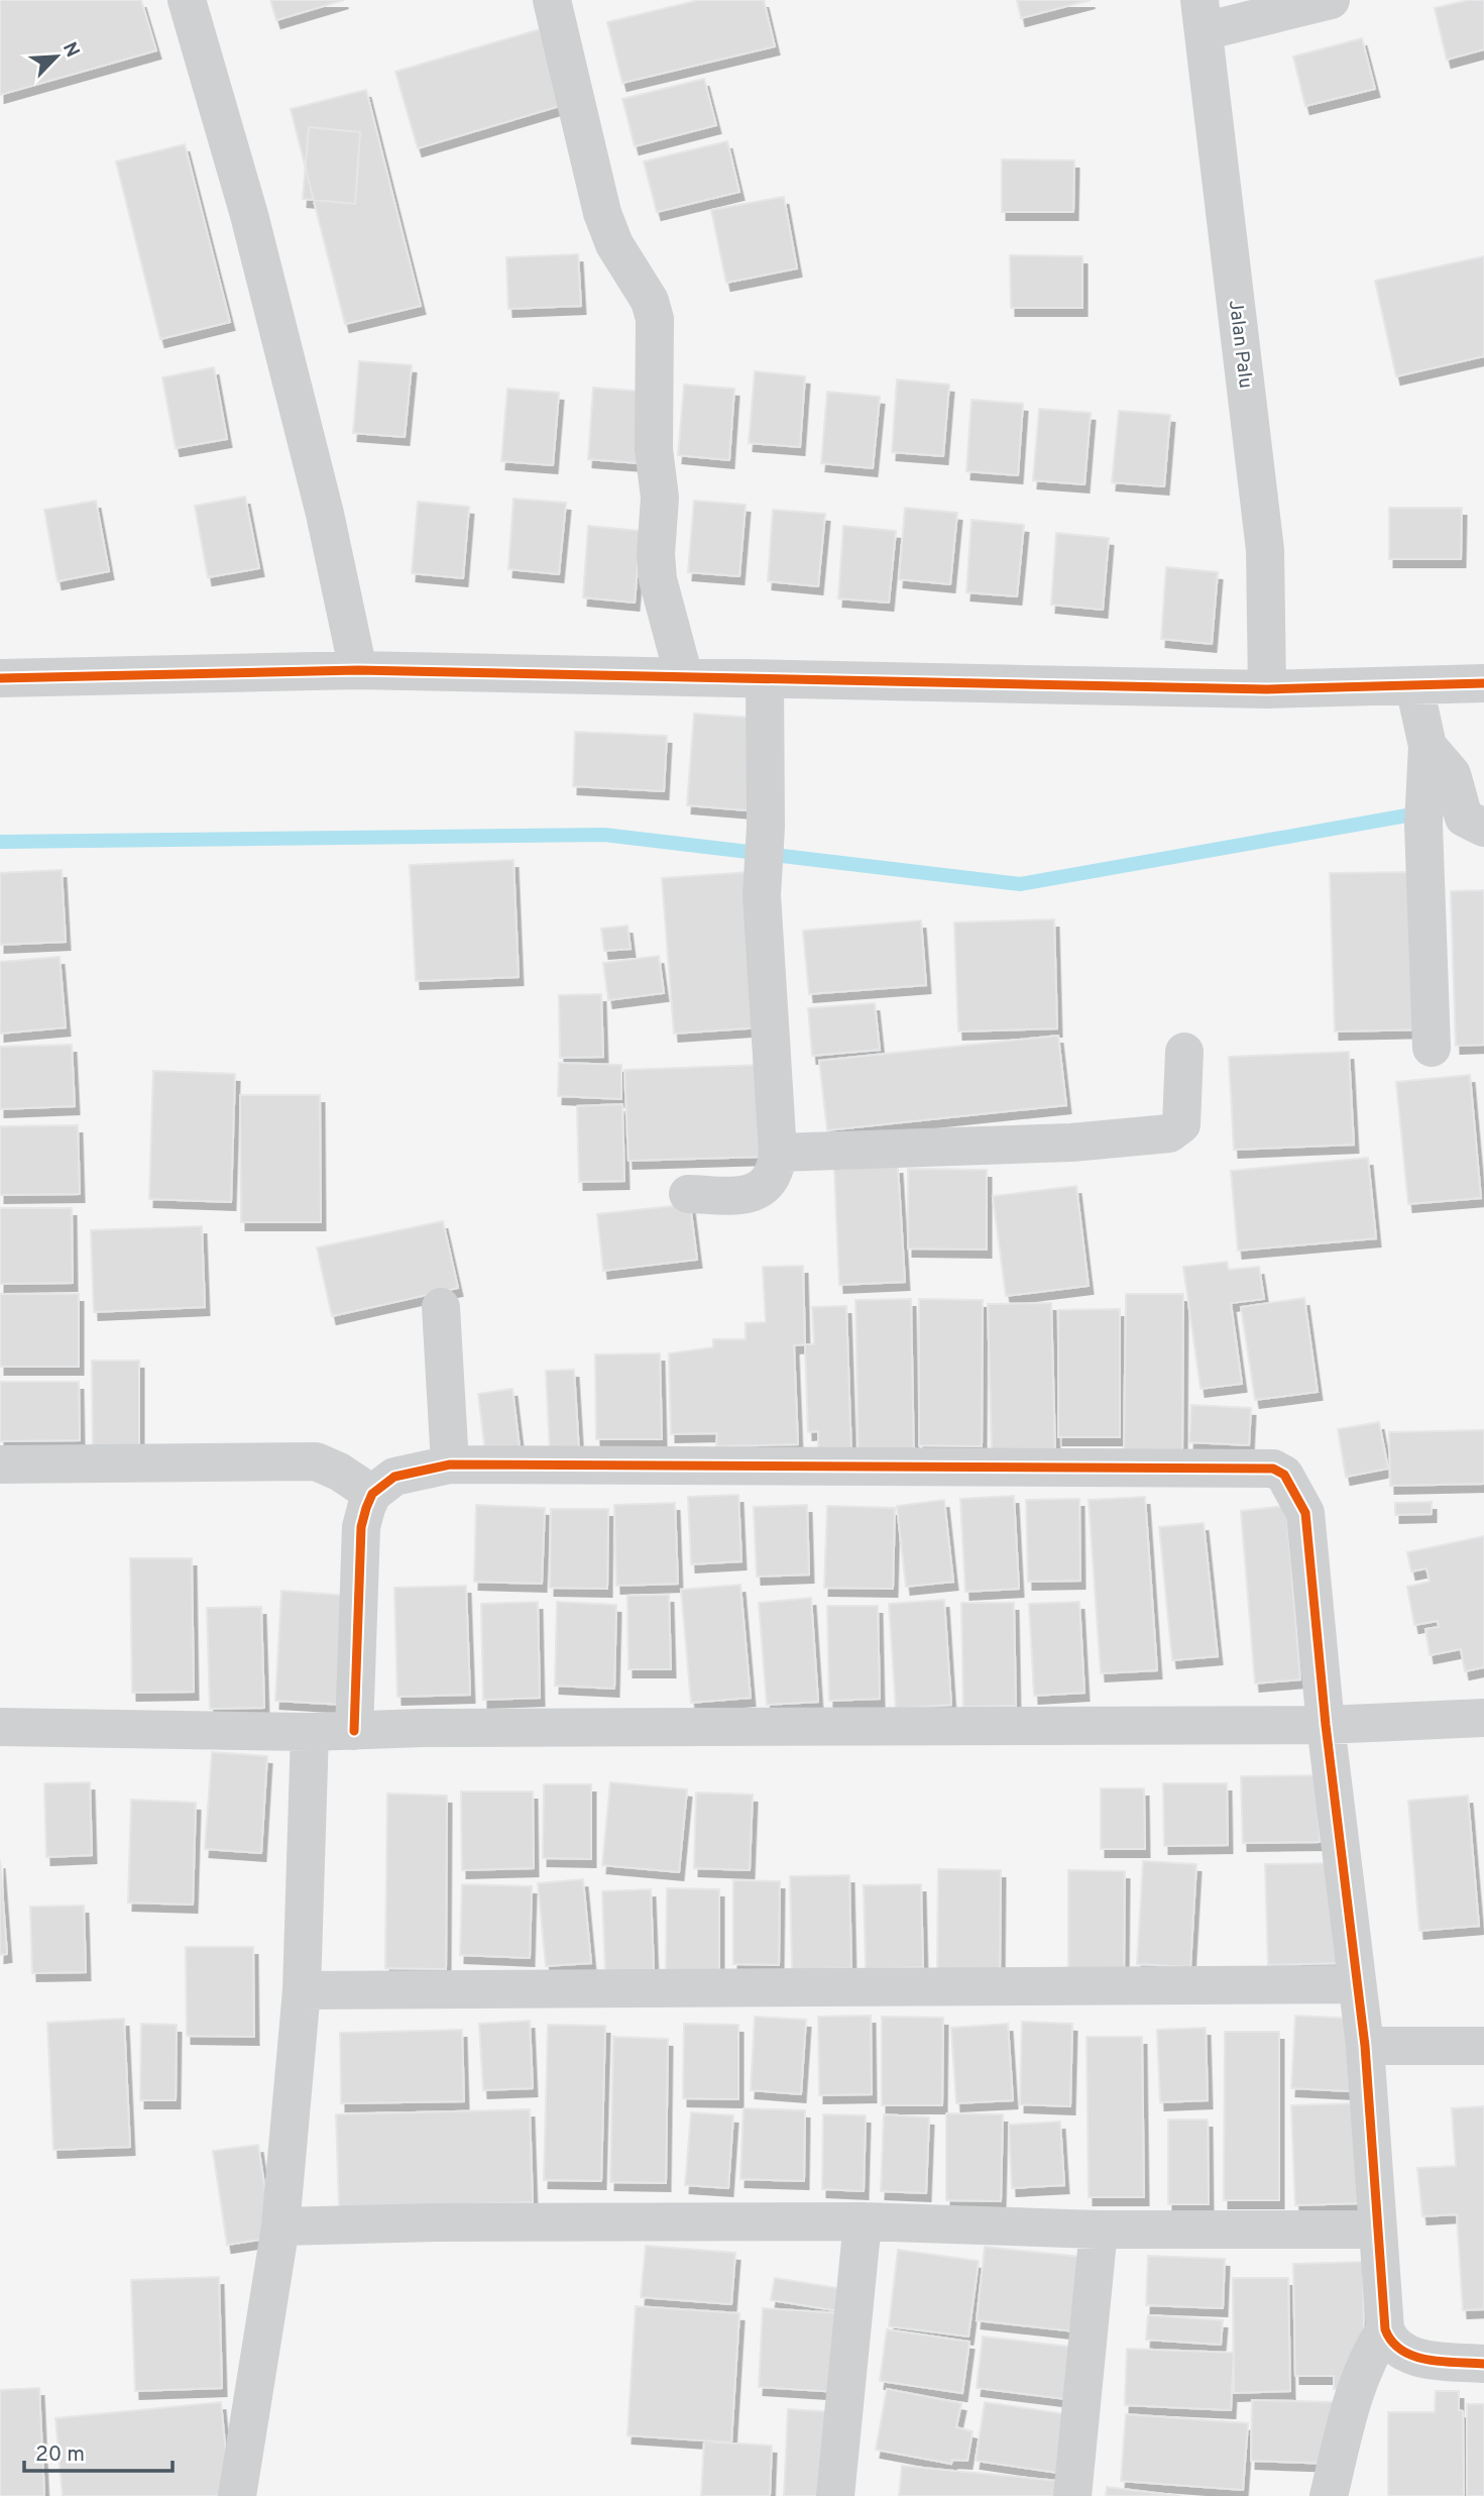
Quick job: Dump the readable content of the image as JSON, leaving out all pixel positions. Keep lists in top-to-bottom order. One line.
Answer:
{"streets":{"street":["Jalan Palu"]},"scale_bar":"20 m","north":"top right"}
